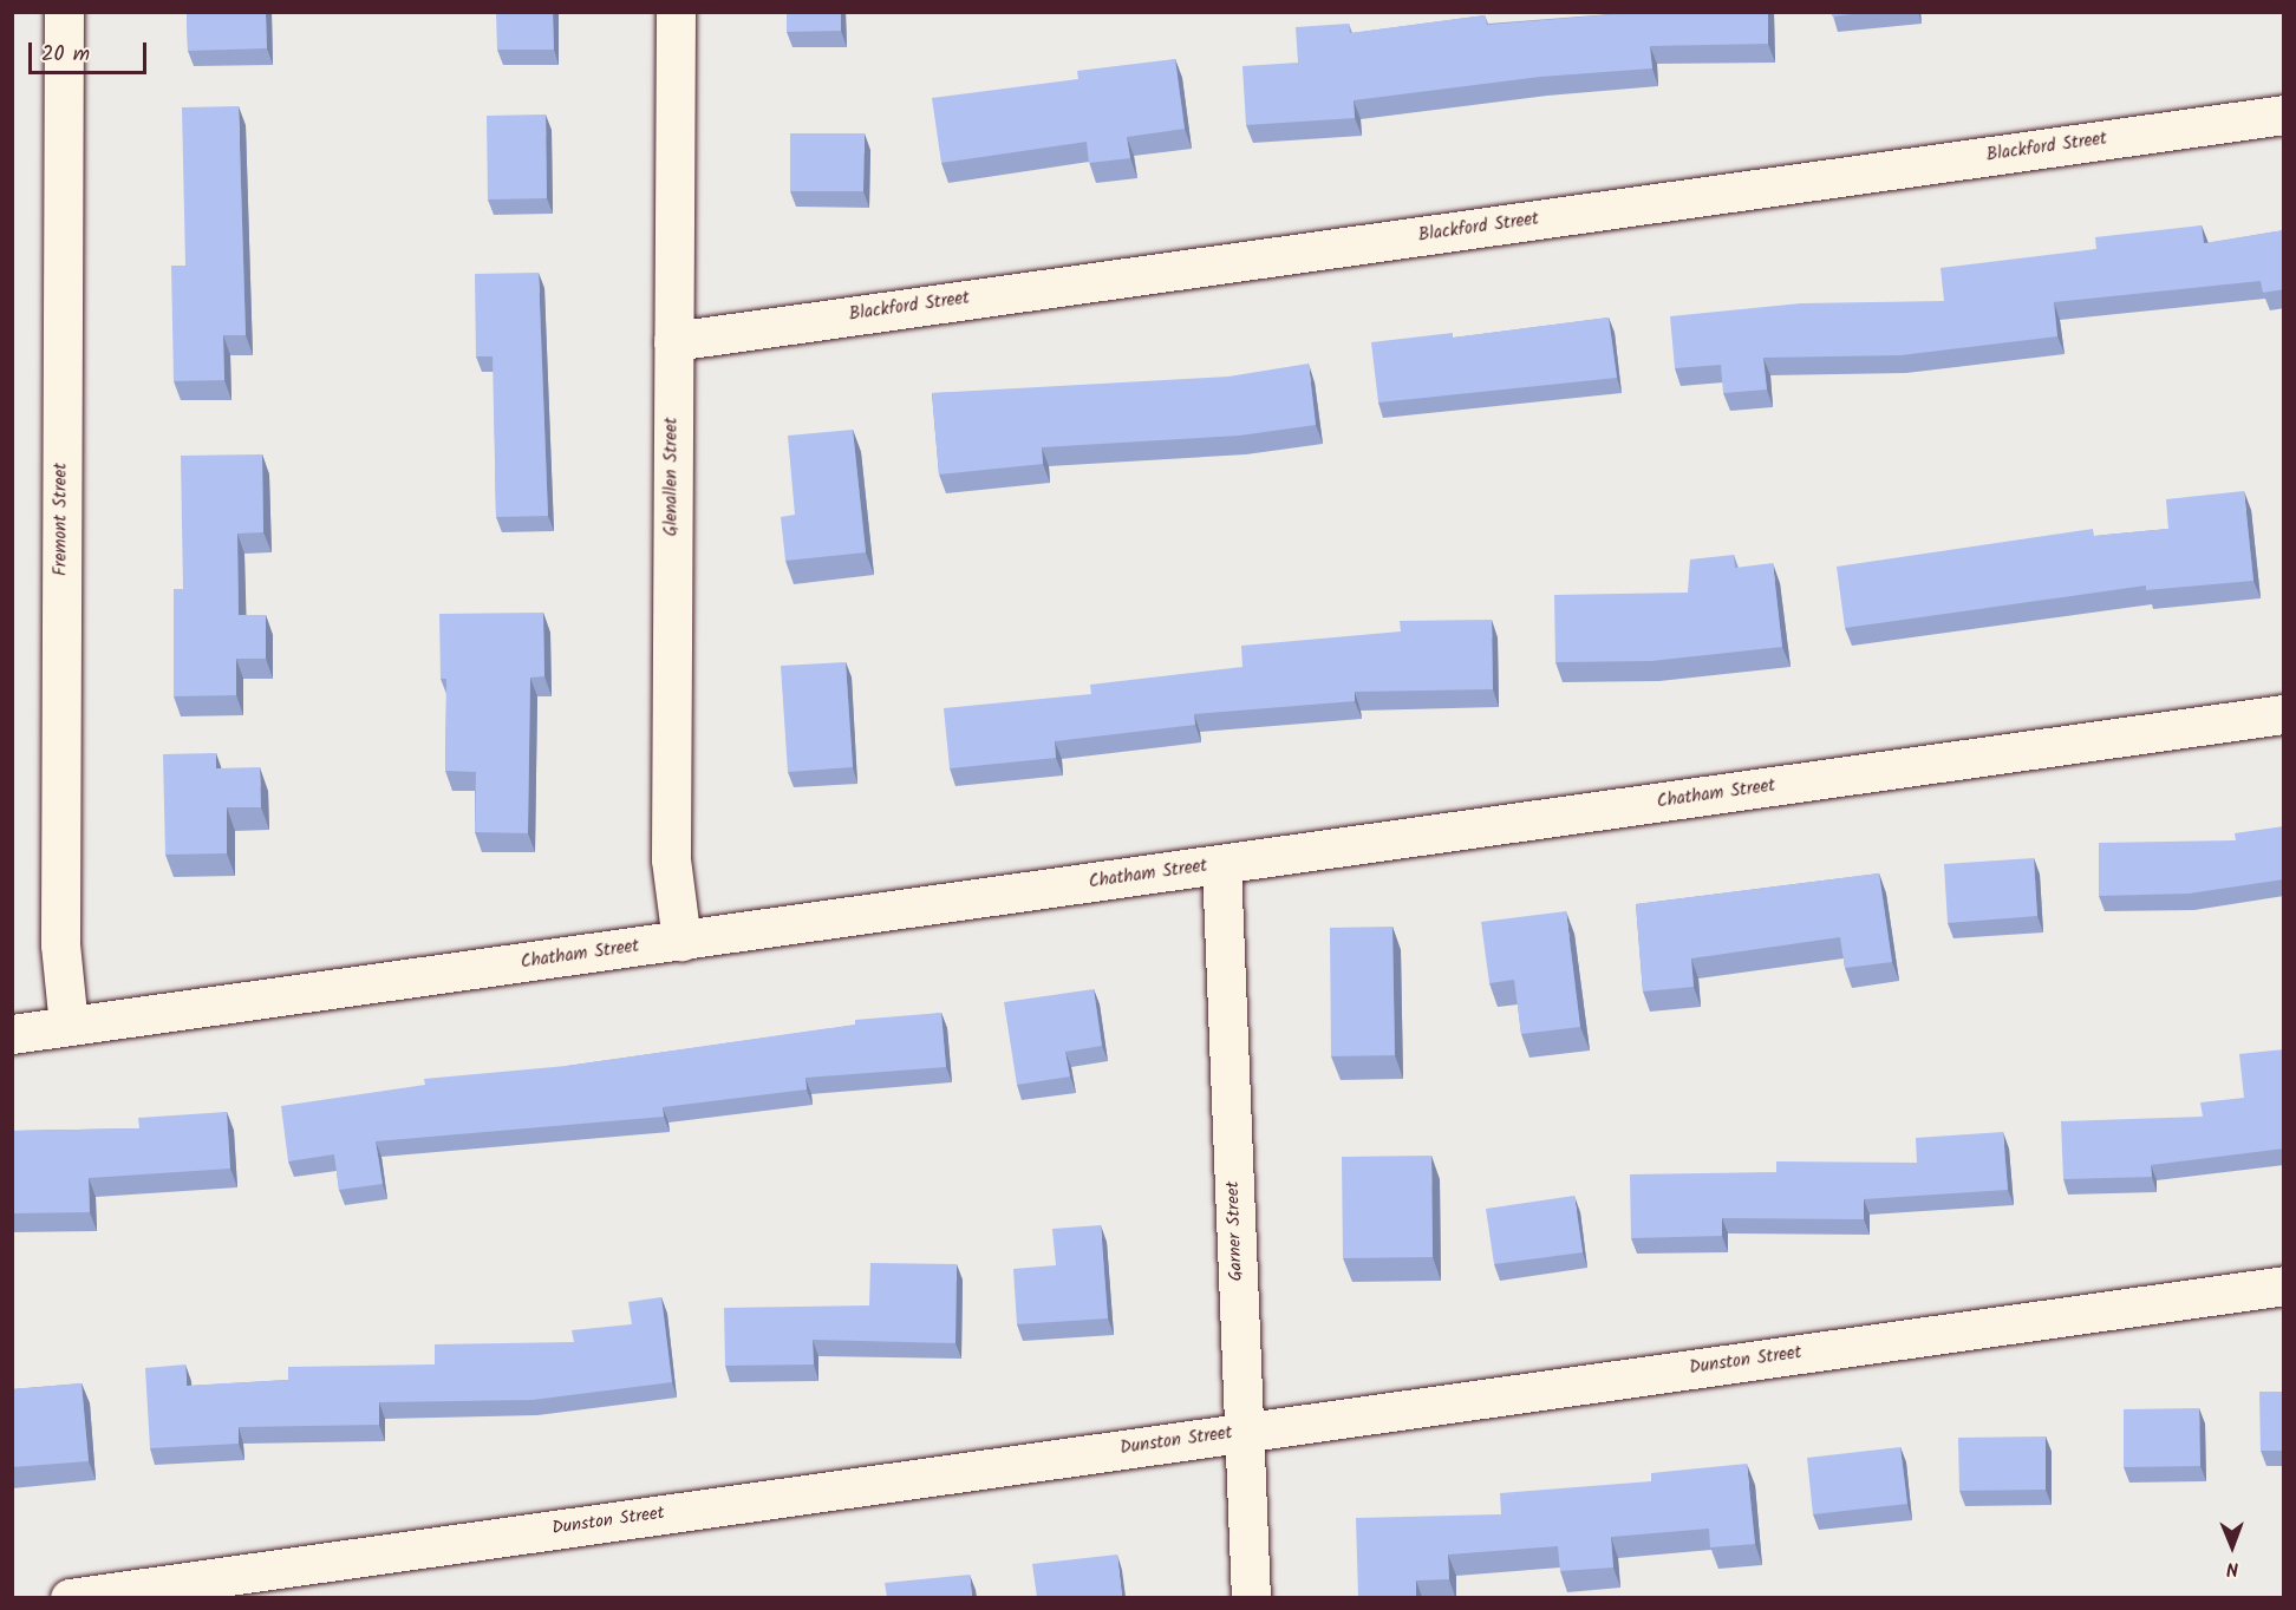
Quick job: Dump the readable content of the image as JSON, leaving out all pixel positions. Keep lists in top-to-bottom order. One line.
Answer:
{"streets":{"street":["Blackford Street","Glenallen Street","Fremont Street","Chatham Street","Garner Street","Dunston Street"]},"crossings":[["Blackford Street","Glenallen Street"],["Glenallen Street","Chatham Street"],["Fremont Street","Chatham Street"],["Chatham Street","Garner Street"],["Garner Street","Dunston Street"]],"scale_bar":"20 m","north":"bottom"}
